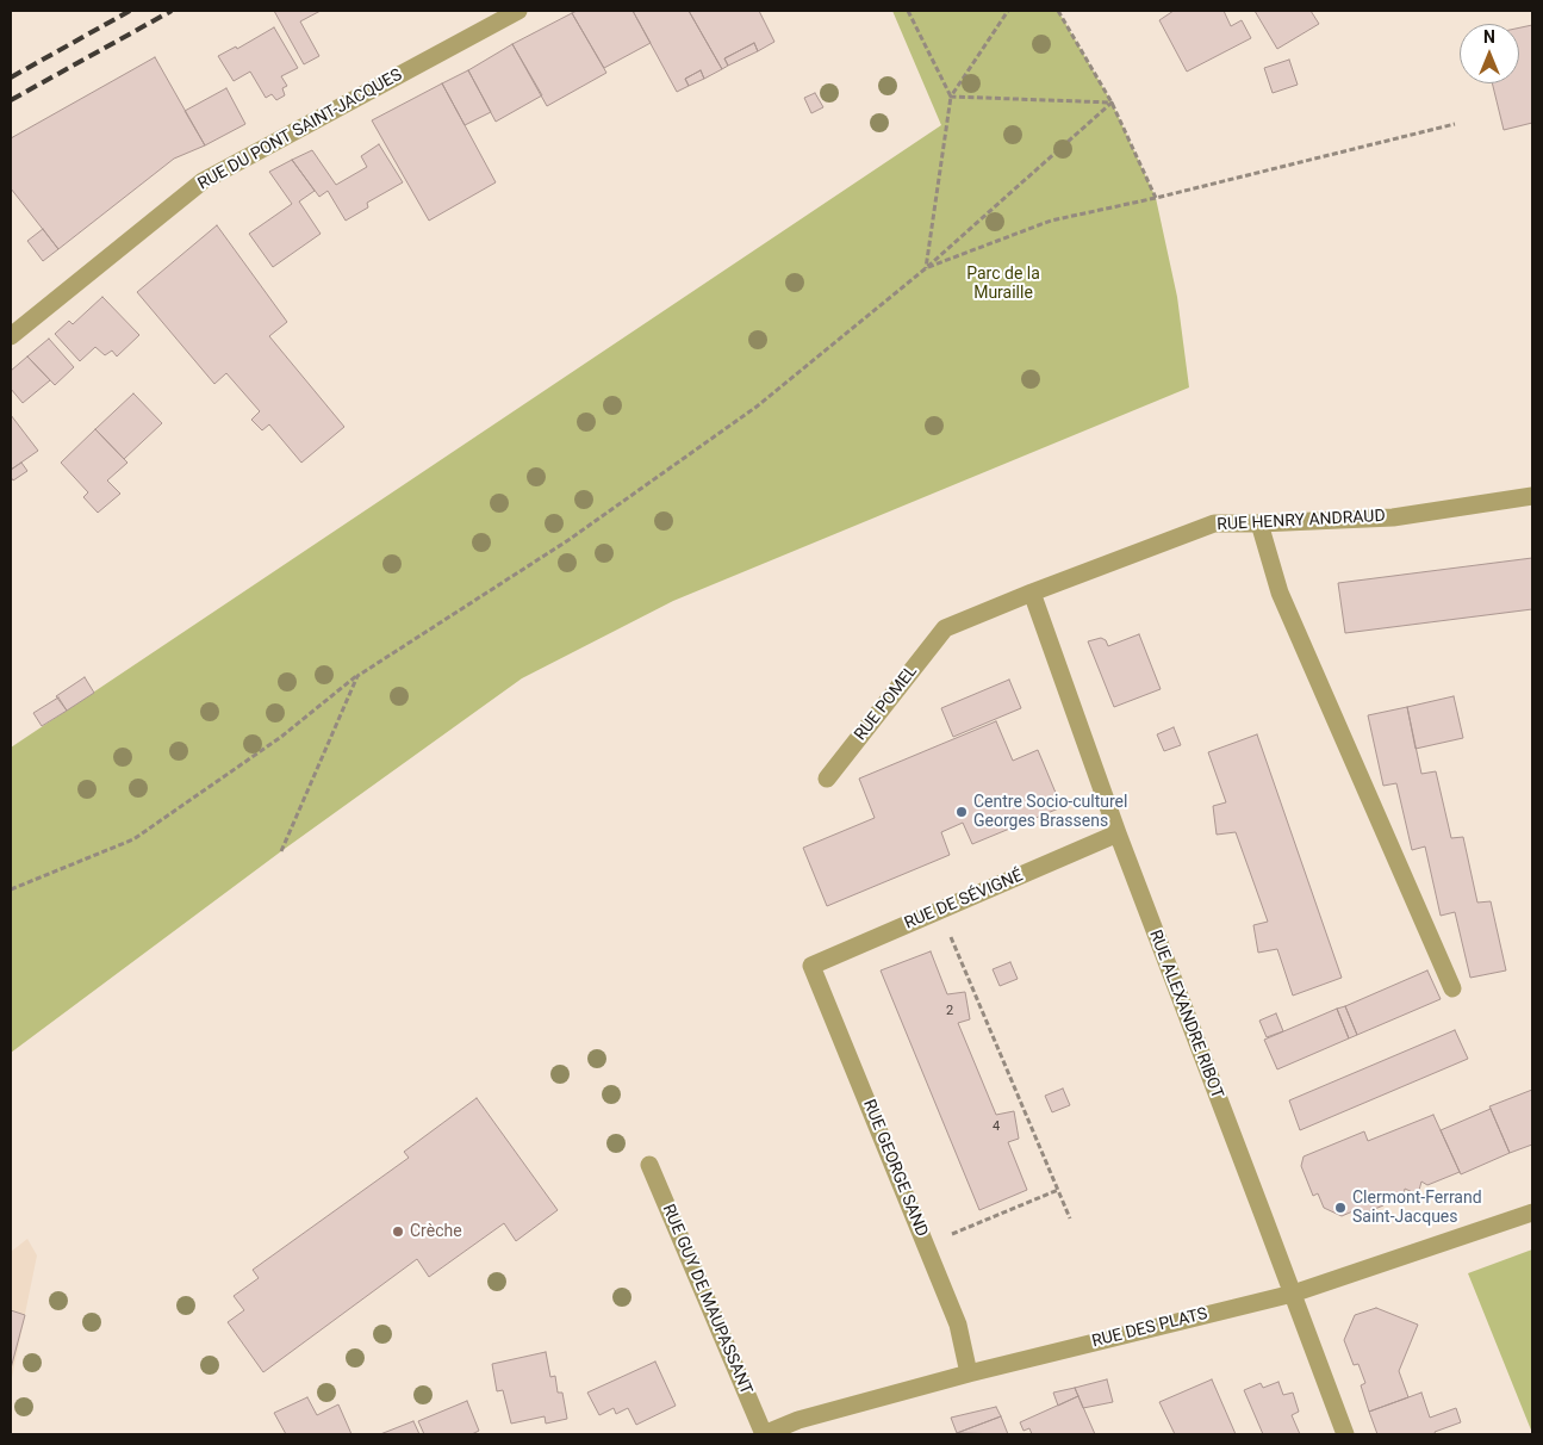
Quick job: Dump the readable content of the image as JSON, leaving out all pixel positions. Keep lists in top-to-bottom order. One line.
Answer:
{"streets":{"street":["RUE DU PONT SAINT-JACQUES","RUE HENRY ANDRAUD","RUE POMEL","RUE DE SÉVIGNÉ","RUE ALEXANDRE RIBOT","RUE GEORGE SAND","RUE GUY DE MAUPASSANT","RUE DES PLATS"]},"crossings":[["RUE HENRY ANDRAUD","RUE POMEL"],["RUE HENRY ANDRAUD","RUE ALEXANDRE RIBOT"],["RUE DE SÉVIGNÉ","RUE ALEXANDRE RIBOT"],["RUE DE SÉVIGNÉ","RUE GEORGE SAND"],["RUE ALEXANDRE RIBOT","RUE DES PLATS"],["RUE GEORGE SAND","RUE DES PLATS"],["RUE GUY DE MAUPASSANT","RUE DES PLATS"]],"parks":["Parc de la Muraille"],"places":["Centre Socio-culturel Georges Brassens","Clermont-Ferrand Saint-Jacques","Crèche"],"house_numbers":["2","4"],"north":"top"}
